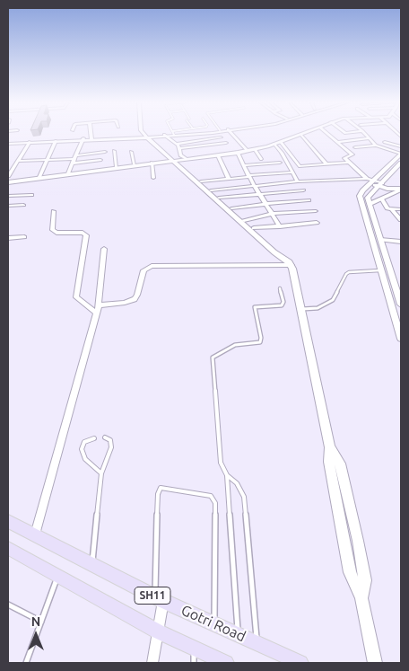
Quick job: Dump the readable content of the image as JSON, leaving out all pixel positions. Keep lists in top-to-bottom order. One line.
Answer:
{"streets":{"main road":["SH11","Gotri Road"]},"north":"top"}
